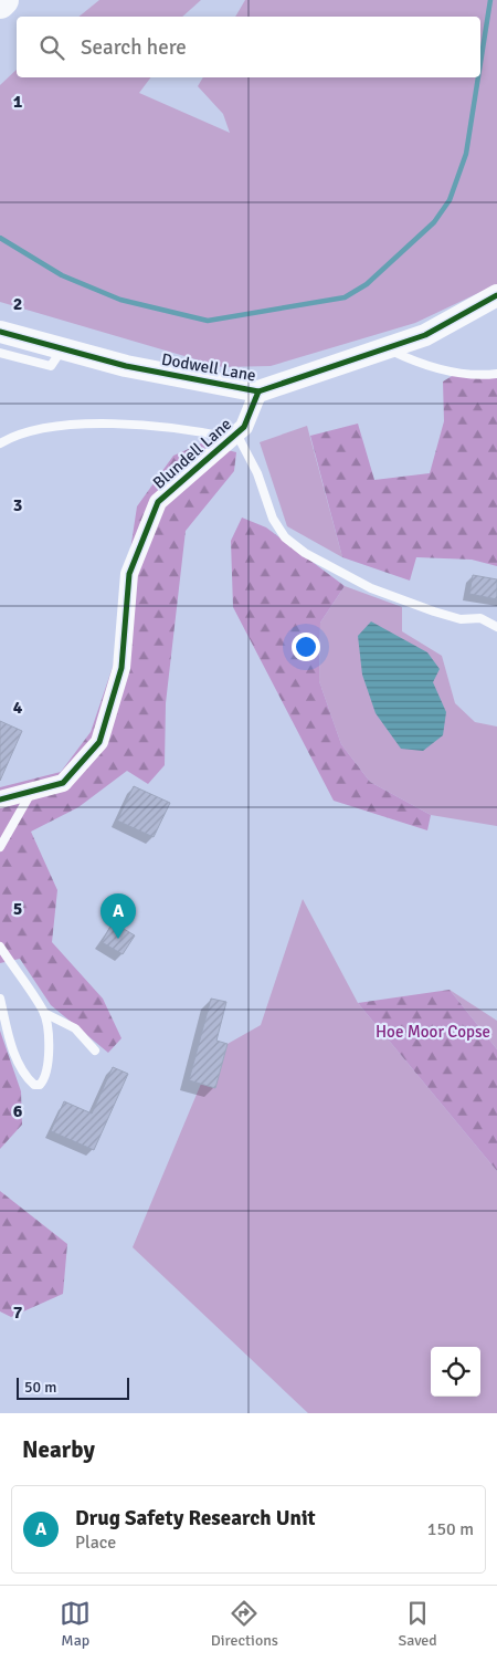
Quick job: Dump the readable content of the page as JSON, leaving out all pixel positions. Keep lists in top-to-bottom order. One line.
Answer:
{"streets":{"street":["Dodwell Lane","Blundell Lane"]},"crossings":[["Dodwell Lane","Blundell Lane"]],"parks":["Hoe Moor Copse"],"scale_bar":"50 m","page":{"search":"Search here","pins":"A","scale":"50 m","heading":"Nearby","list":[{"mark":"A","name":"Drug Safety Research Unit","note":"Place","value":"150 m"}],"nav":["Map","Directions","Saved"]},"grid":{"rows":["1","2","3","4","5","6","7"]}}
